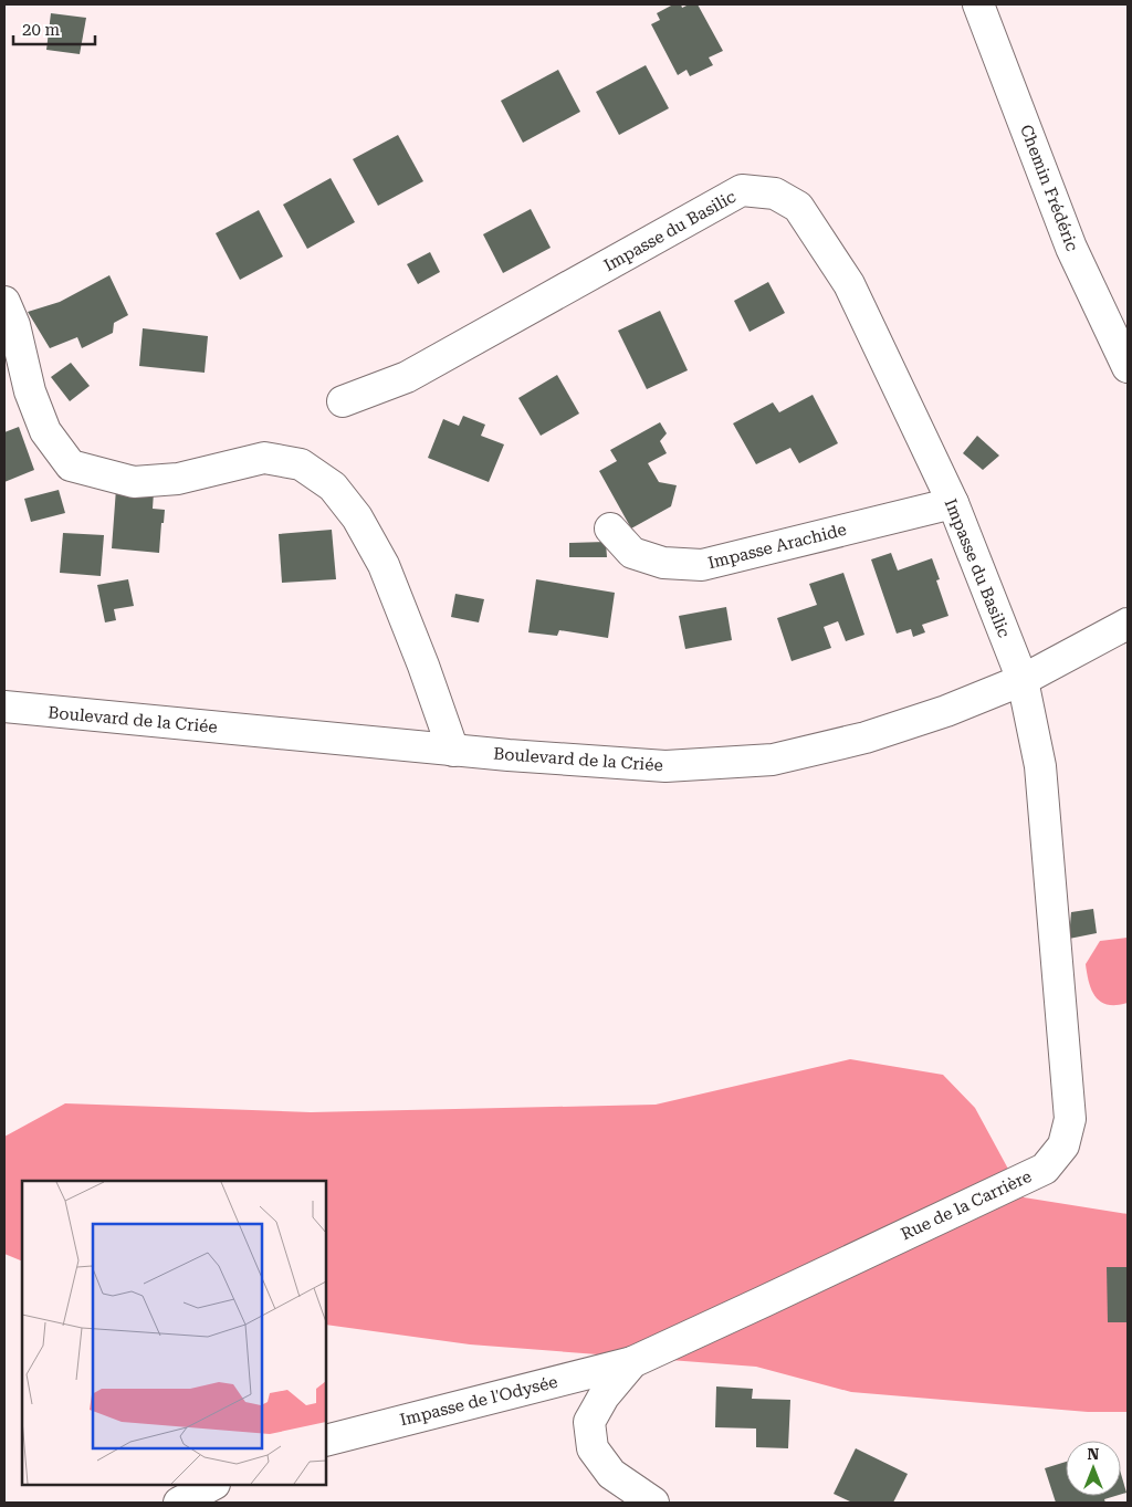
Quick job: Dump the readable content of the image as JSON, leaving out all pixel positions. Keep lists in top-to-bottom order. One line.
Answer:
{"streets":{"street":["Chemin Frédéric","Impasse du Basilic","Impasse Arachide","Boulevard de la Criée","Rue de la Carrière","Impasse de l'Odysée"]},"crossings":[["Impasse du Basilic","Impasse Arachide"],["Impasse du Basilic","Boulevard de la Criée"],["Impasse du Basilic","Rue de la Carrière"],["Boulevard de la Criée","Rue de la Carrière"],["Rue de la Carrière","Impasse de l'Odysée"]],"scale_bar":"20 m","north":"top"}
